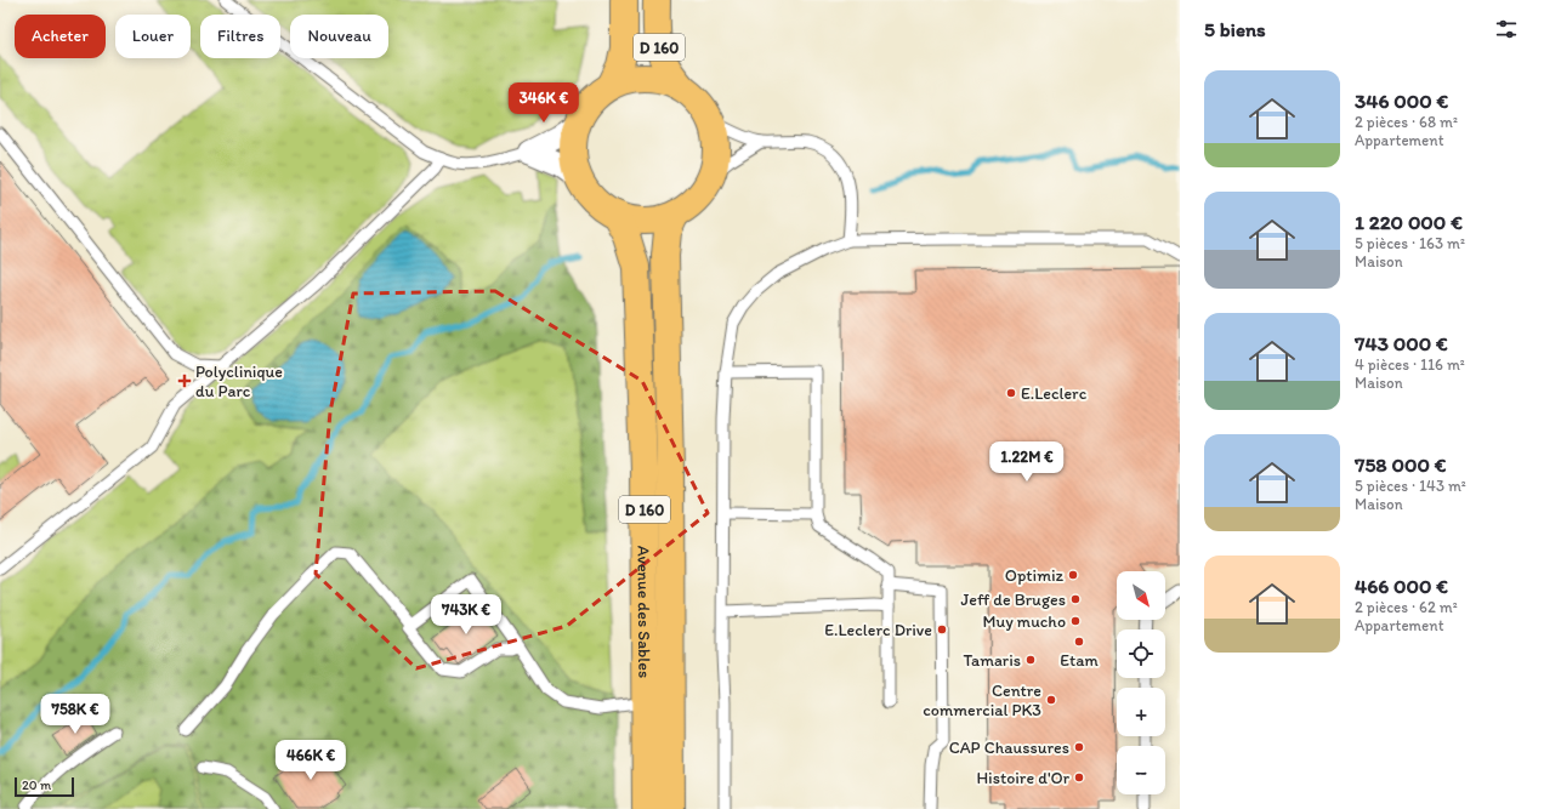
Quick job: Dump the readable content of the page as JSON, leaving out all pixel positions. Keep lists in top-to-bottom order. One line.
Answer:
{"streets":{"main road":["D 160","Avenue des Sables"]},"crossings":[["D 160","Avenue des Sables"]],"places":{"health":["Polyclinique du Parc"],"other":["E.Leclerc","Optimiz","Jeff de Bruges","Muy mucho","E.Leclerc Drive","Etam","Tamaris","Centre commercial PK3","CAP Chaussures","Histoire d'Or"]},"scale_bar":"20 m","north":"bottom right","page":{"heading":"5 biens","chip":["Acheter","Louer","Filtres","Nouveau"],"list":[{"name":"346 000 €","note":"2 pièces · 68 m² · Appartement"},{"name":"1 220 000 €","note":"5 pièces · 163 m² · Maison"},{"name":"743 000 €","note":"4 pièces · 116 m² · Maison"},{"name":"758 000 €","note":"5 pièces · 143 m² · Maison"},{"name":"466 000 €","note":"2 pièces · 62 m² · Appartement"}],"price":["346K €","1.22M €","743K €","758K €","466K €"],"map_buttons":["+","−"],"scale":"20 m"}}
